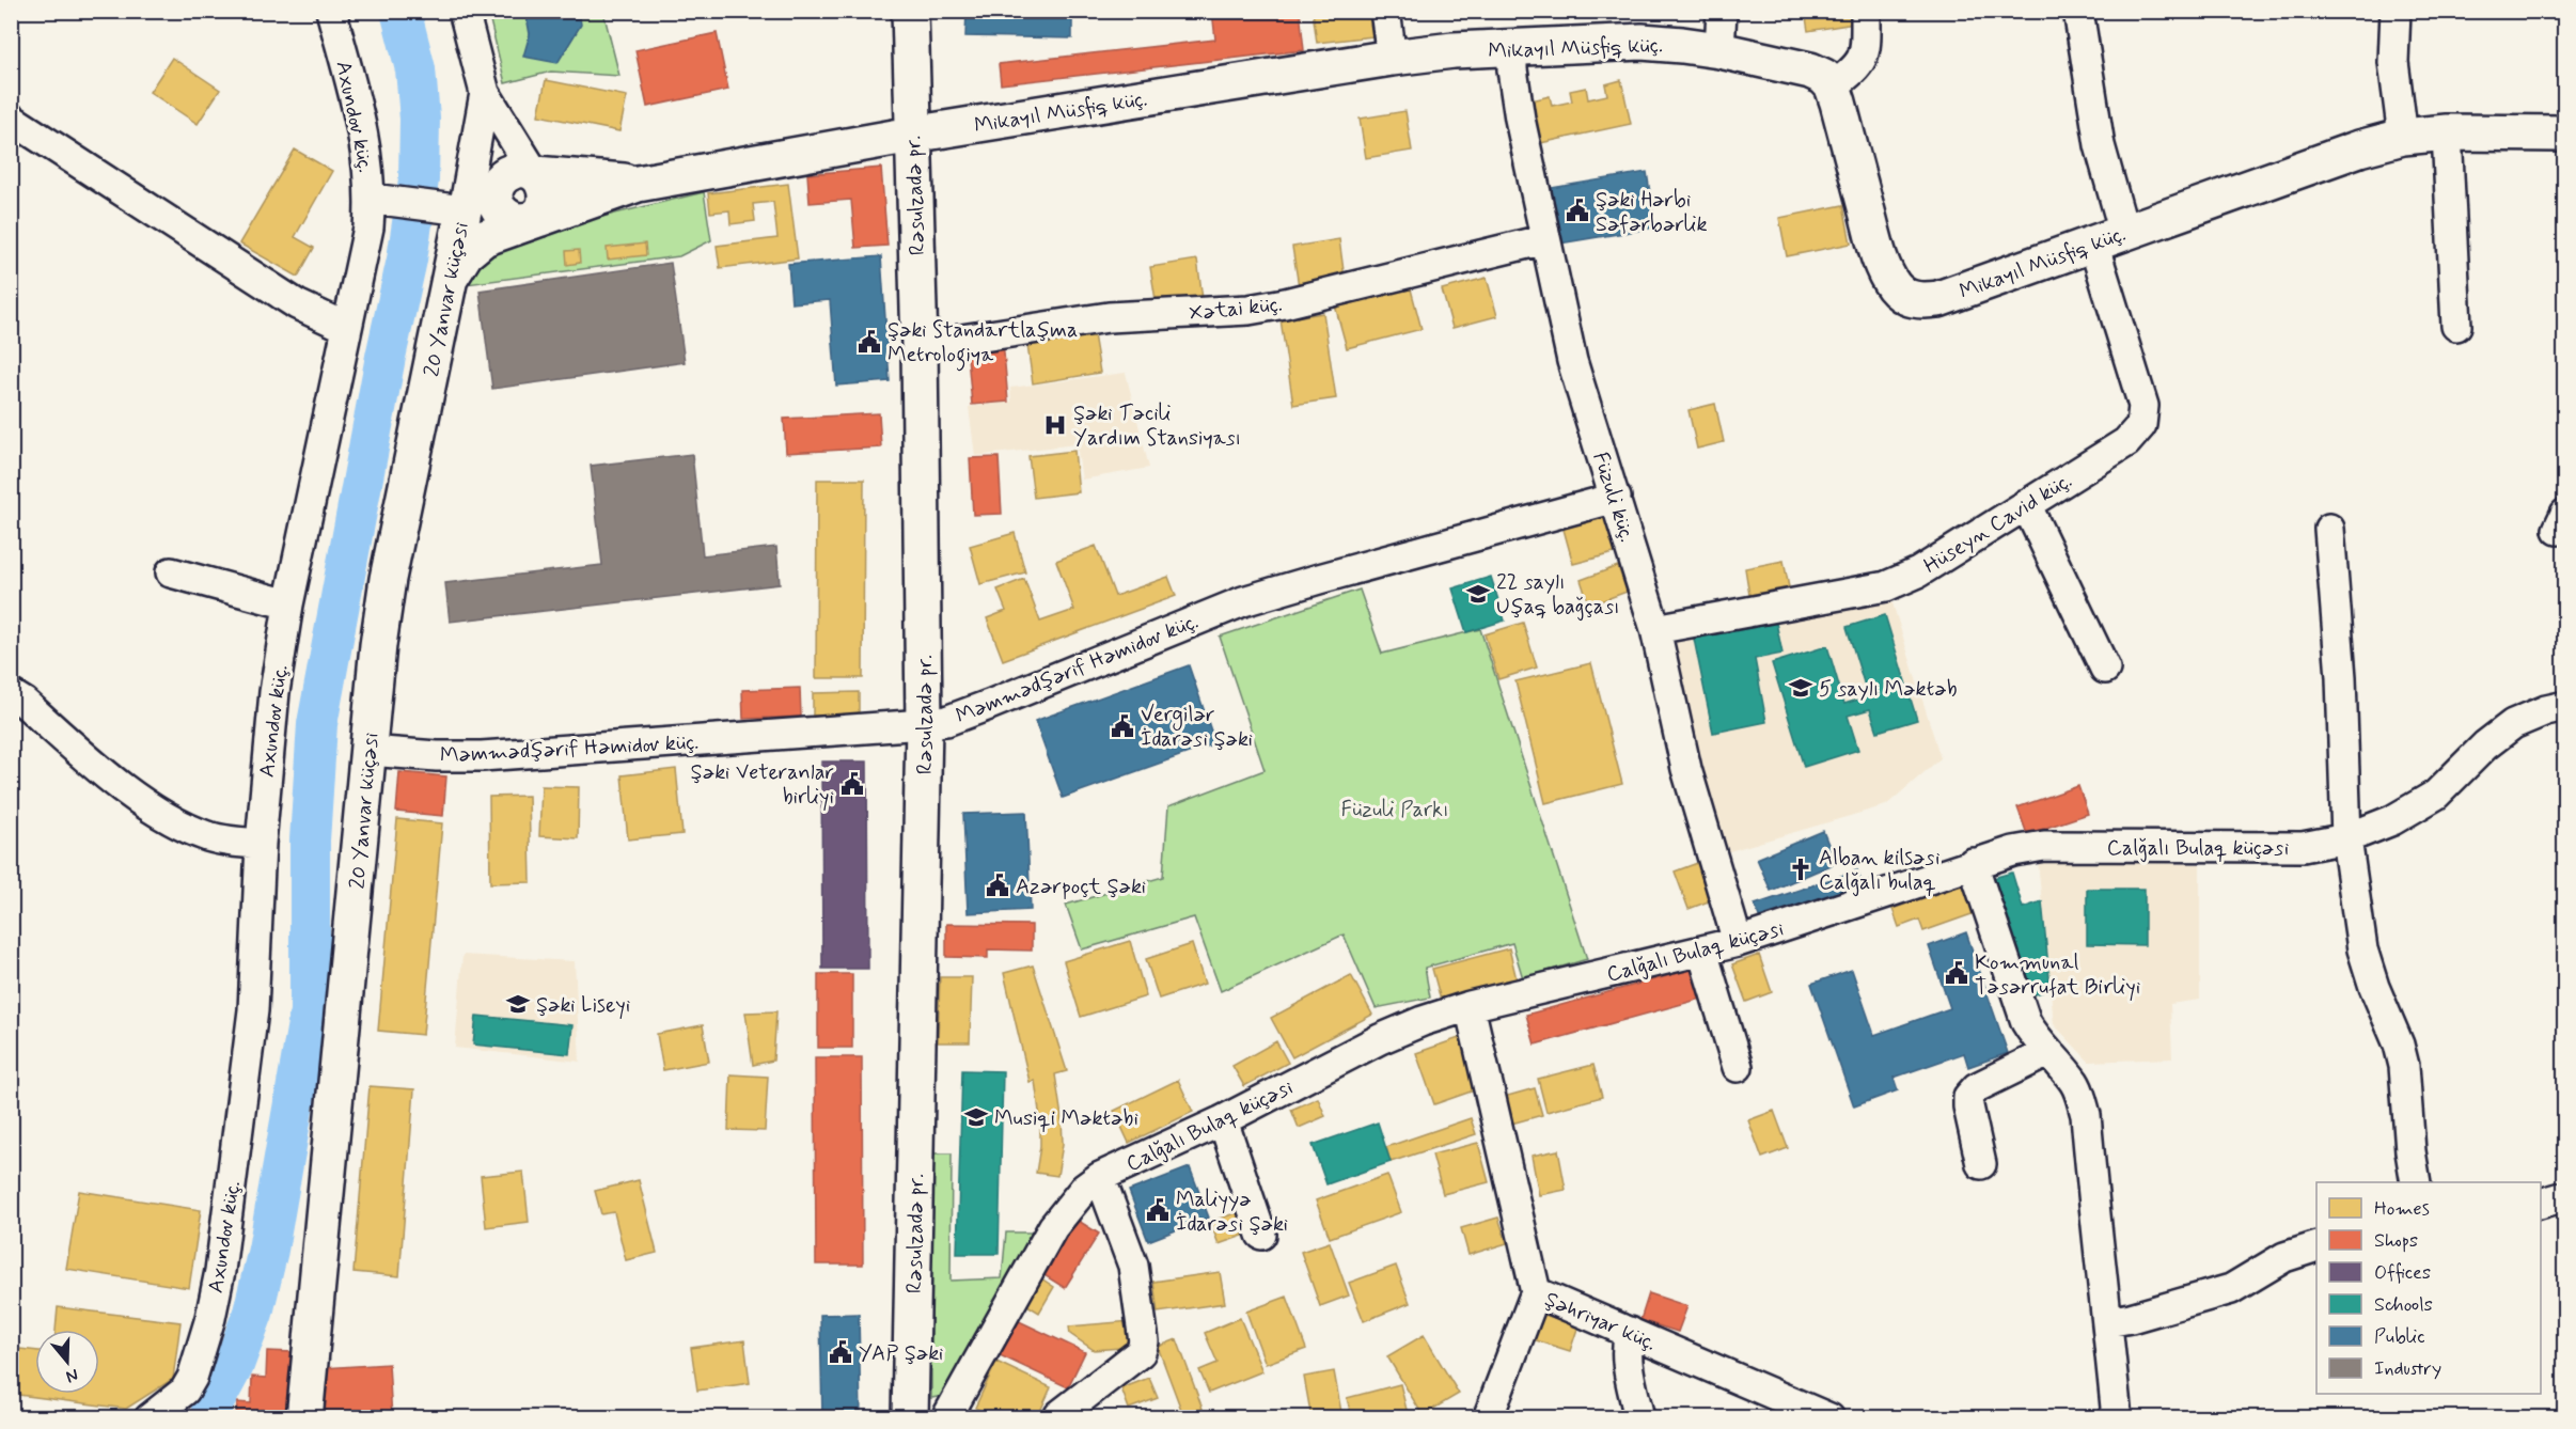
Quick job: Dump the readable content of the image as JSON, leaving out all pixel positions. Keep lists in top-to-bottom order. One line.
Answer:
{"streets":{"main road":["Mikayıl Müsfiq küç.","Rəsulzadə pr.","20 Yanvar küçəsi"],"street":["Axundov küç.","Xətai küç.","Füzuli küç.","Hüseyn Cavid küç.","Məmmədşərif Həmidov küç.","Calğalı Bulaq küçəsi","Şəhriyar küç."]},"crossings":[["Mikayıl Müsfiq küç.","Rəsulzadə pr."],["Mikayıl Müsfiq küç.","Füzuli küç."],["Mikayıl Müsfiq küç.","Hüseyn Cavid küç."],["Rəsulzadə pr.","Xətai küç."],["Rəsulzadə pr.","Məmmədşərif Həmidov küç."],["20 Yanvar küçəsi","Məmmədşərif Həmidov küç."],["Xətai küç.","Füzuli küç."],["Füzuli küç.","Hüseyn Cavid küç."],["Füzuli küç.","Məmmədşərif Həmidov küç."],["Füzuli küç.","Calğalı Bulaq küçəsi"],["Calğalı Bulaq küçəsi","Şəhriyar küç."]],"parks":["Füzuli Parkı"],"places":{"public building":["Şəki Hərbi Səfərbərlik","Şəki Standartlaşma Metrologiya","Vergilər İdarəsi Şəki","Şəki Veteranlar birliyi","Azərpoçt Şəki","Kommunal Təsərrufat Birliyi","Maliyyə İdarəsi Şəki","YAP Şəki"],"hospital":["Şəki Təcili Yardım Stansiyası"],"school or university":["22 saylı Uşaq bağçası","5 saylı Məktəb","Şəki Liseyi","Musiqi Məktəbi"],"church":["Alban kilsəsi Calğalı bulaq"]},"legend":["Homes","Shops","Offices","Schools","Public","Industry"],"north":"bottom"}
